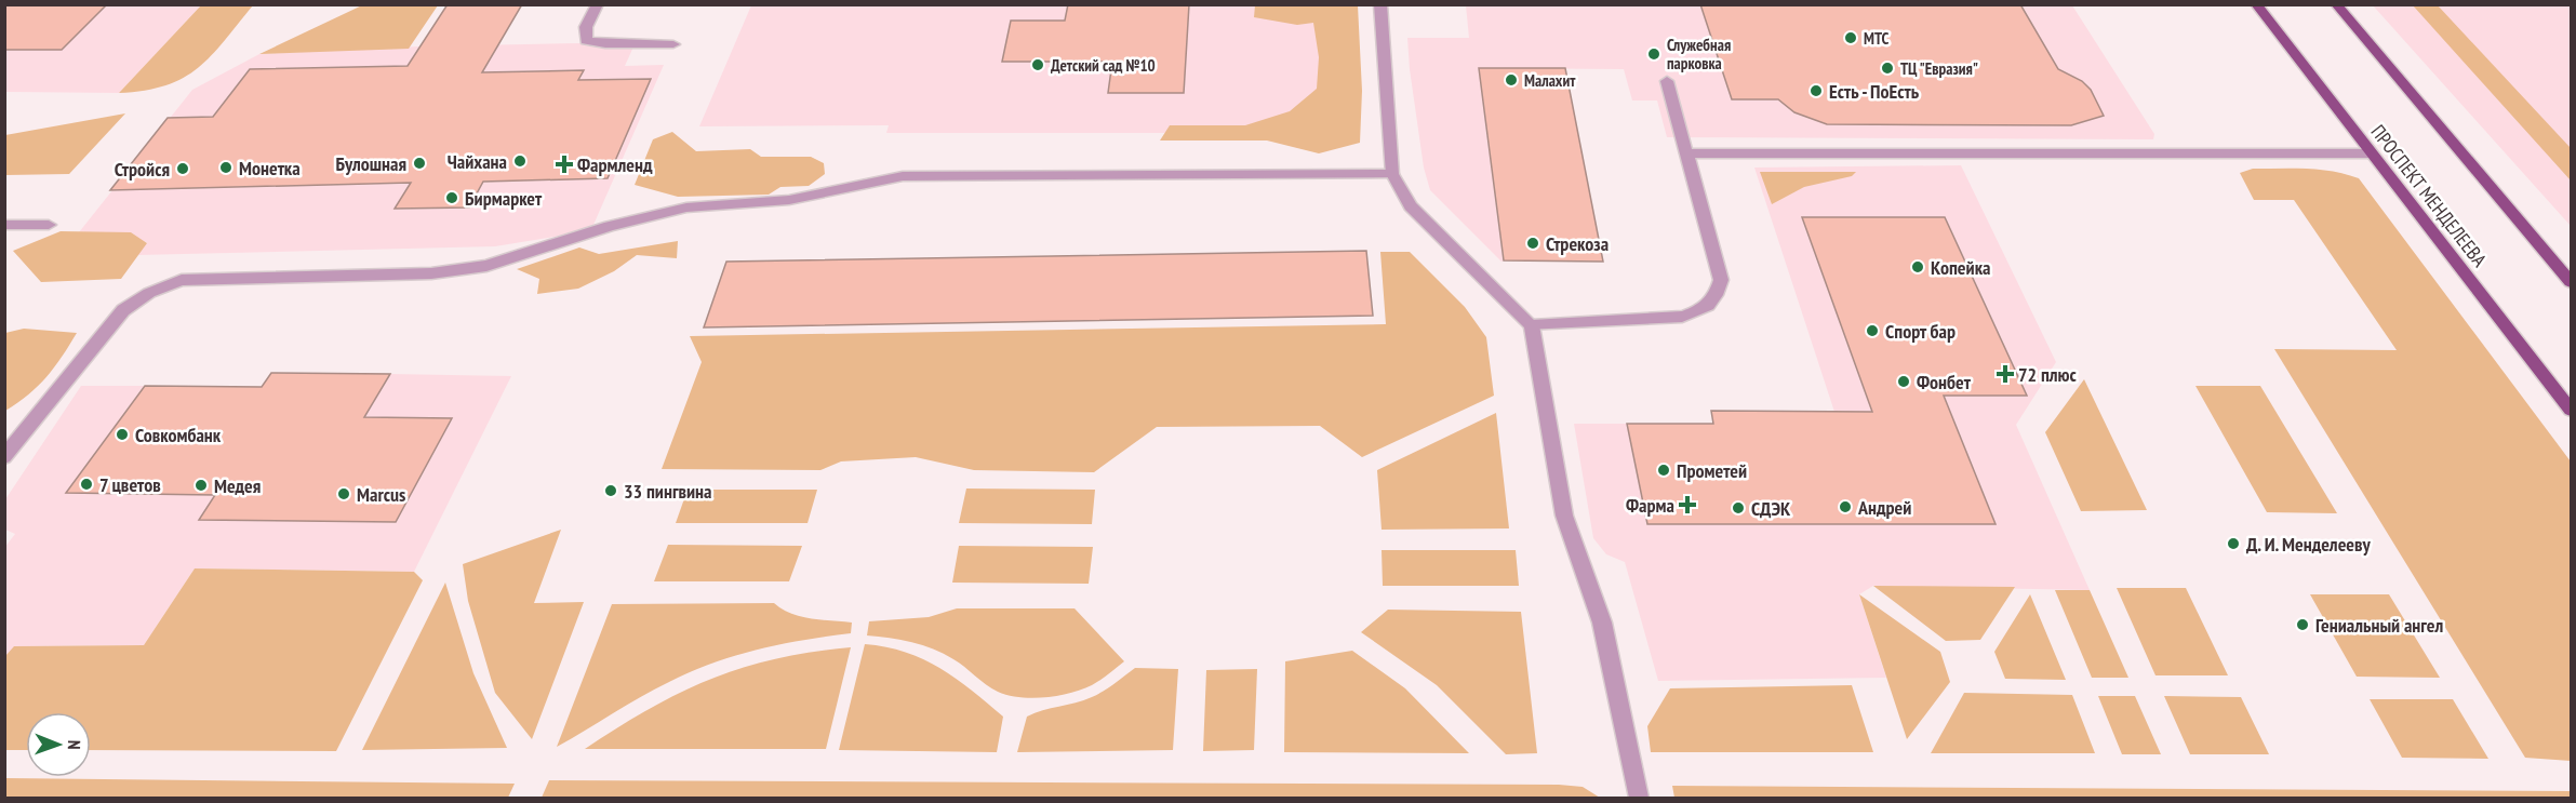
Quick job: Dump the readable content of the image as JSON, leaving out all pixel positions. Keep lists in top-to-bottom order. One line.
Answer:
{"streets":{"main road":["ПРОСПЕКТ МЕНДЕЛЕЕВА"]},"places":{"other":["МТС","Служебная парковка","Детский сад №10","ТЦ \"Евразия\"","Малахит","Есть - ПоЕсть","Чайхана","Булошная","Монетка","Стройся","Бирмаркет","Стрекоза","Копейка","Спорт бар","Фонбет","Совкомбанк","Прометей","7 цветов","Медея","33 пингвина","Marcus","Андрей","СДЭК","Д. И. Менделееву","Гениальный ангел"],"health":["Фармленд","72 плюс","Фарма"]},"north":"right"}
